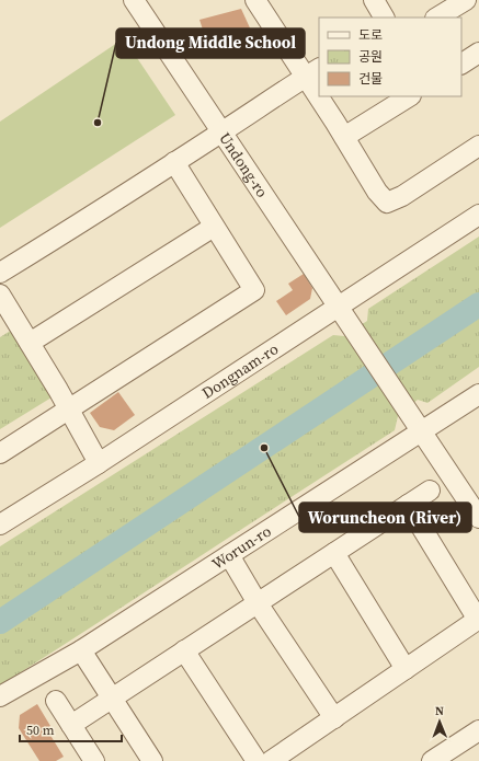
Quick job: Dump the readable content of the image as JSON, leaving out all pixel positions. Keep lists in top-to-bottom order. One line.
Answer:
{"streets":{"street":["Undong-ro","Dongnam-ro","Worun-ro"]},"crossings":[["Undong-ro","Dongnam-ro"],["Undong-ro","Worun-ro"]],"places":["Undong Middle School","Woruncheon (River)"],"legend":["도로","공원","건물"],"scale_bar":"50 m","north":"top"}
